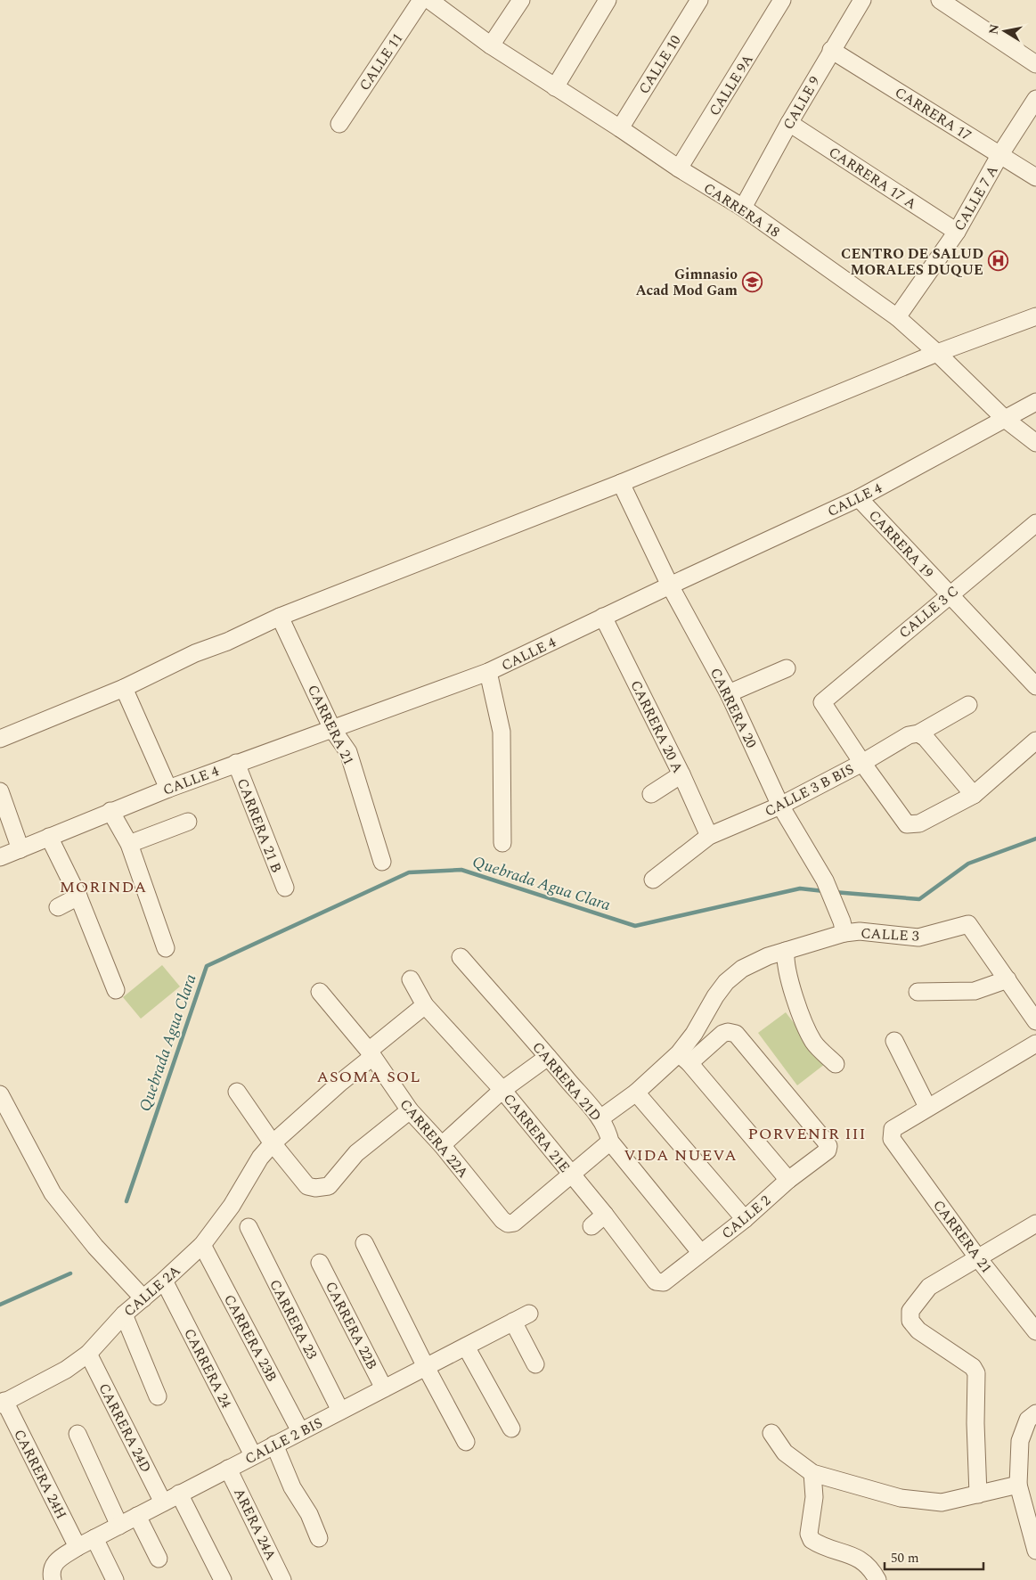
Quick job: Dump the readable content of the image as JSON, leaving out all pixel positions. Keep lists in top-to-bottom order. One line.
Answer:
{"streets":{"street":["CALLE 11","CALLE 10","CALLE 9A","CALLE 9","CARRERA 17","CARRERA 17 A","CALLE 7 A","CARRERA 18","CALLE 4","CARRERA 19","CALLE 3 C","CARRERA 20","CARRERA 21","CARRERA 20 A","CALLE 3 B BIS","CARRERA 21 B","CALLE 3","CARRERA 21D","CARRERA 21E","CARRERA 22A","CALLE 2","CALLE 2A","CARRERA 23","CARRERA 22B","CARRERA 23B","CARRERA 24","CARRERA 24D","CALLE 2 BIS","CARRERA 24H","ARERA 24A"]},"crossings":[["CALLE 10","CARRERA 18"],["CALLE 9A","CARRERA 18"],["CALLE 9","CARRERA 17"],["CALLE 9","CARRERA 17 A"],["CALLE 9","CARRERA 18"],["CARRERA 17","CALLE 7 A"],["CARRERA 17 A","CALLE 7 A"],["CALLE 7 A","CARRERA 18"],["CARRERA 18","CALLE 4"],["CALLE 4","CARRERA 19"],["CALLE 4","CARRERA 20"],["CALLE 4","CARRERA 21"],["CALLE 4","CARRERA 20 A"],["CALLE 4","CARRERA 21 B"],["CARRERA 19","CALLE 3 C"],["CALLE 3 C","CALLE 3 B BIS"],["CARRERA 20","CALLE 3 B BIS"],["CARRERA 20","CALLE 3"],["CARRERA 20 A","CALLE 3 B BIS"],["CALLE 3","CALLE 2"],["CARRERA 21D","CALLE 2"],["CARRERA 21E","CARRERA 22A"],["CARRERA 21E","CALLE 2"],["CARRERA 21E","CALLE 2A"],["CARRERA 22A","CALLE 2A"],["CALLE 2A","CARRERA 23B"],["CALLE 2A","CARRERA 24"],["CALLE 2A","CARRERA 24D"],["CALLE 2A","CARRERA 24H"],["CARRERA 23","CALLE 2 BIS"],["CARRERA 22B","CALLE 2 BIS"],["CARRERA 23B","CALLE 2 BIS"],["CARRERA 24","CALLE 2 BIS"],["CARRERA 24D","CALLE 2 BIS"],["CALLE 2 BIS","CARRERA 24H"],["CALLE 2 BIS","ARERA 24A"]],"districts":["MORINDA","ASOMA SOL","PORVENIR III","VIDA NUEVA"],"water":["Quebrada Agua Clara"],"places":{"hospital":["CENTRO DE SALUD MORALES DUQUE"],"school or university":["Gimnasio Acad Mod Gam"]},"scale_bar":"50 m","north":"left"}
